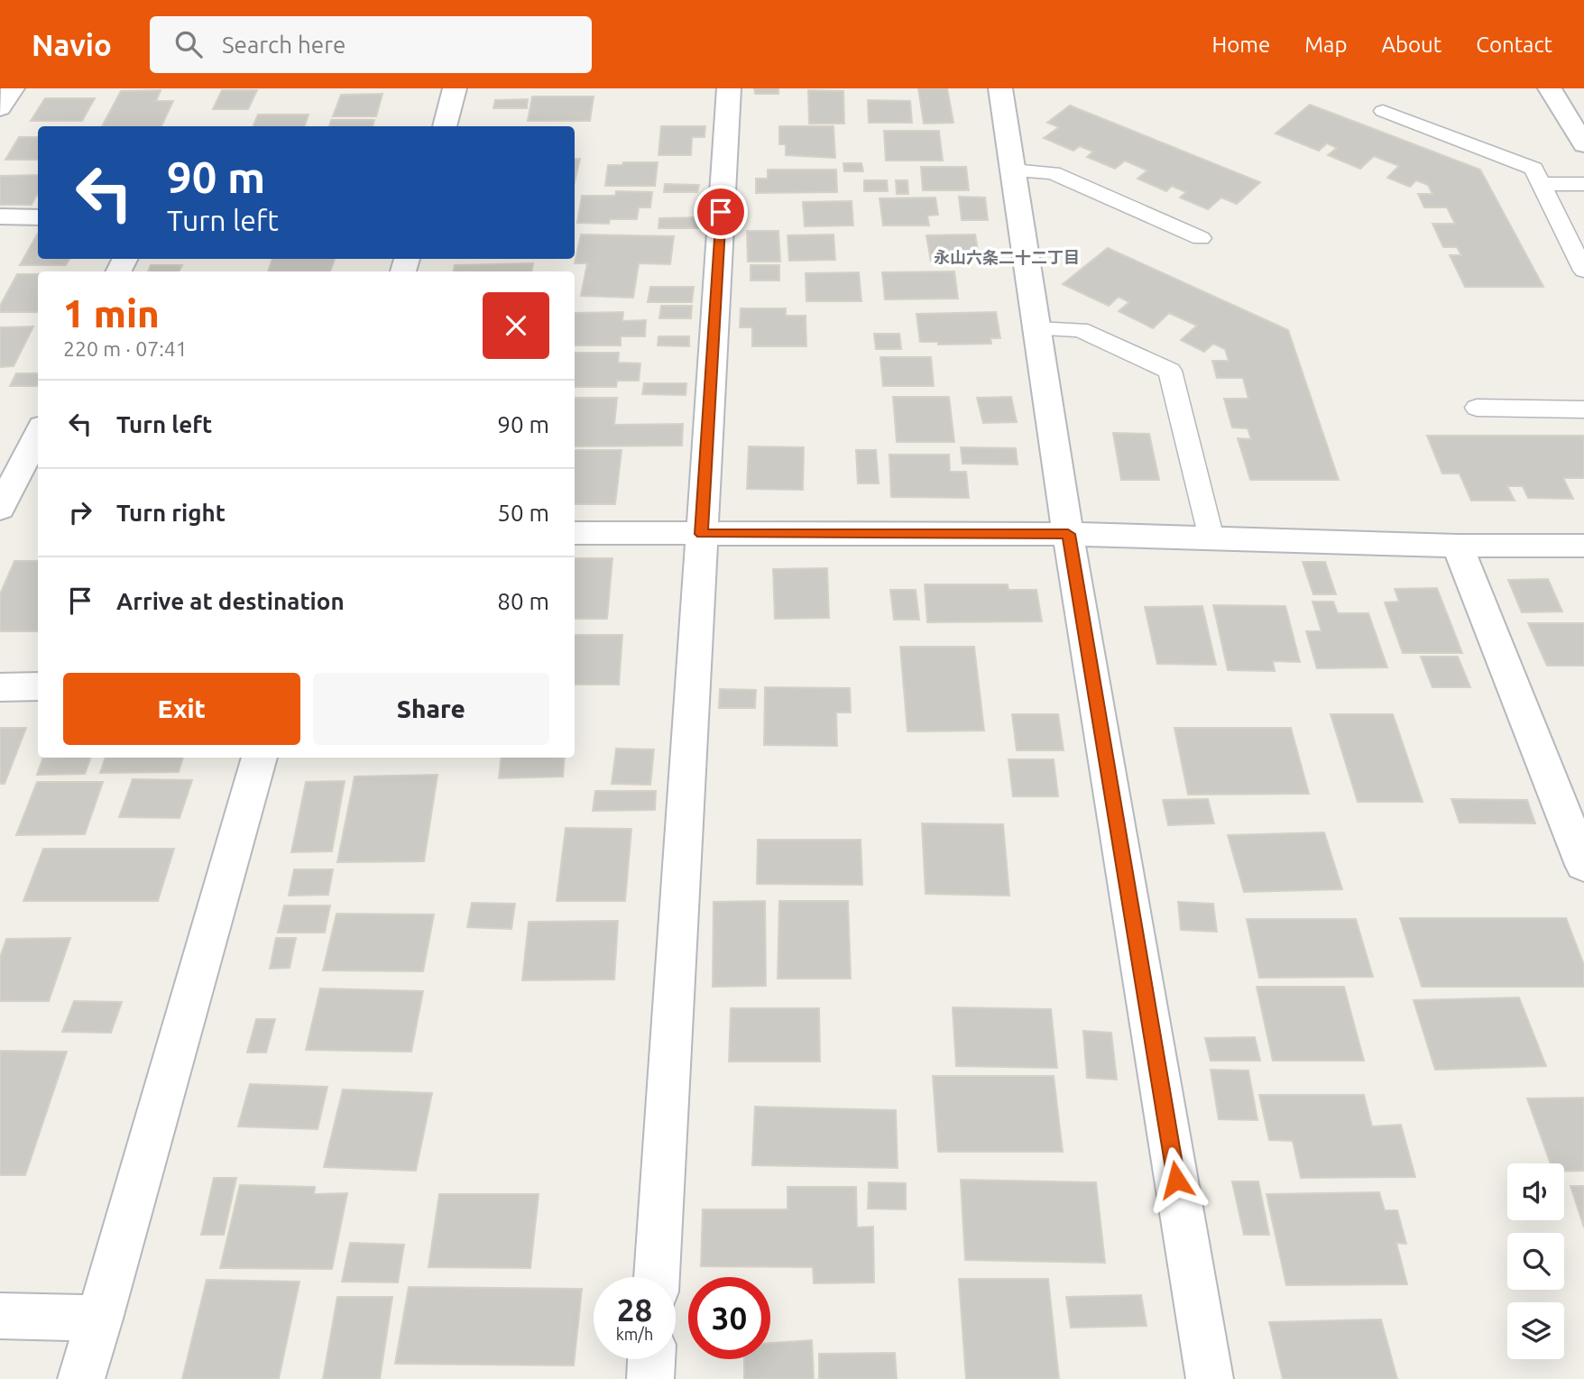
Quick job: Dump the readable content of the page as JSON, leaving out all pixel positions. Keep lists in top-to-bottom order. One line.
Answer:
{"districts":["永山六条二十二丁目"],"page":{"header":"Navio","search":"Search here","nav":["Home","Map","About","Contact"],"turn":["90 m","Turn left"],"heading":["1 min","220 m · 07:41"],"list":[{"name":"Turn left","value":"90 m"},{"name":"Turn right","value":"50 m"},{"name":"Arrive at destination","value":"80 m"}],"buttons":["Exit","Share"],"speed":"28 km/h","limit":"30"}}
